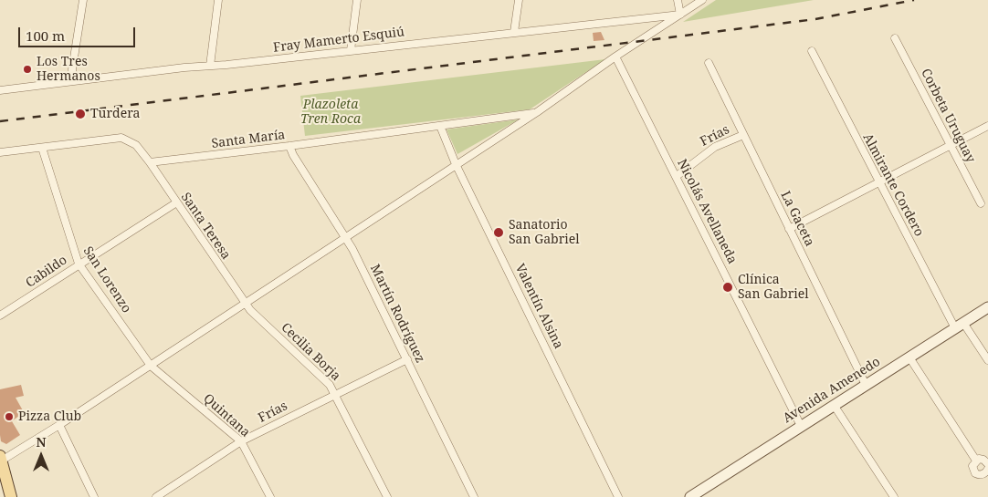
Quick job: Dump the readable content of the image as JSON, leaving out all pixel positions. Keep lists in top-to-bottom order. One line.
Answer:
{"streets":{"street":["Fray Mamerto Esquiú","Corbeta Uruguay","Frías","Santa María","Almirante Cordero","Nicolás Avellaneda","La Gaceta","Santa Teresa","Cabildo","San Lorenzo","Valentín Alsina","Martín Rodríguez","Cecilia Borja","Avenida Amenedo","Quintana"]},"crossings":[["Frías","Nicolás Avellaneda"],["Frías","La Gaceta"],["Frías","Martín Rodríguez"],["Frías","Cecilia Borja"],["Frías","Quintana"],["Santa María","Santa Teresa"],["Santa María","Valentín Alsina"],["Santa María","Martín Rodríguez"],["Almirante Cordero","Avenida Amenedo"],["Nicolás Avellaneda","Avenida Amenedo"],["La Gaceta","Avenida Amenedo"],["Santa Teresa","Cabildo"],["Santa Teresa","Cecilia Borja"],["Cabildo","San Lorenzo"],["San Lorenzo","Quintana"]],"parks":["Plazoleta Tren Roca"],"places":["Los Tres Hermanos","Turdera","Sanatorio San Gabriel","Clínica San Gabriel","Pizza Club"],"scale_bar":"100 m","north":"top"}
